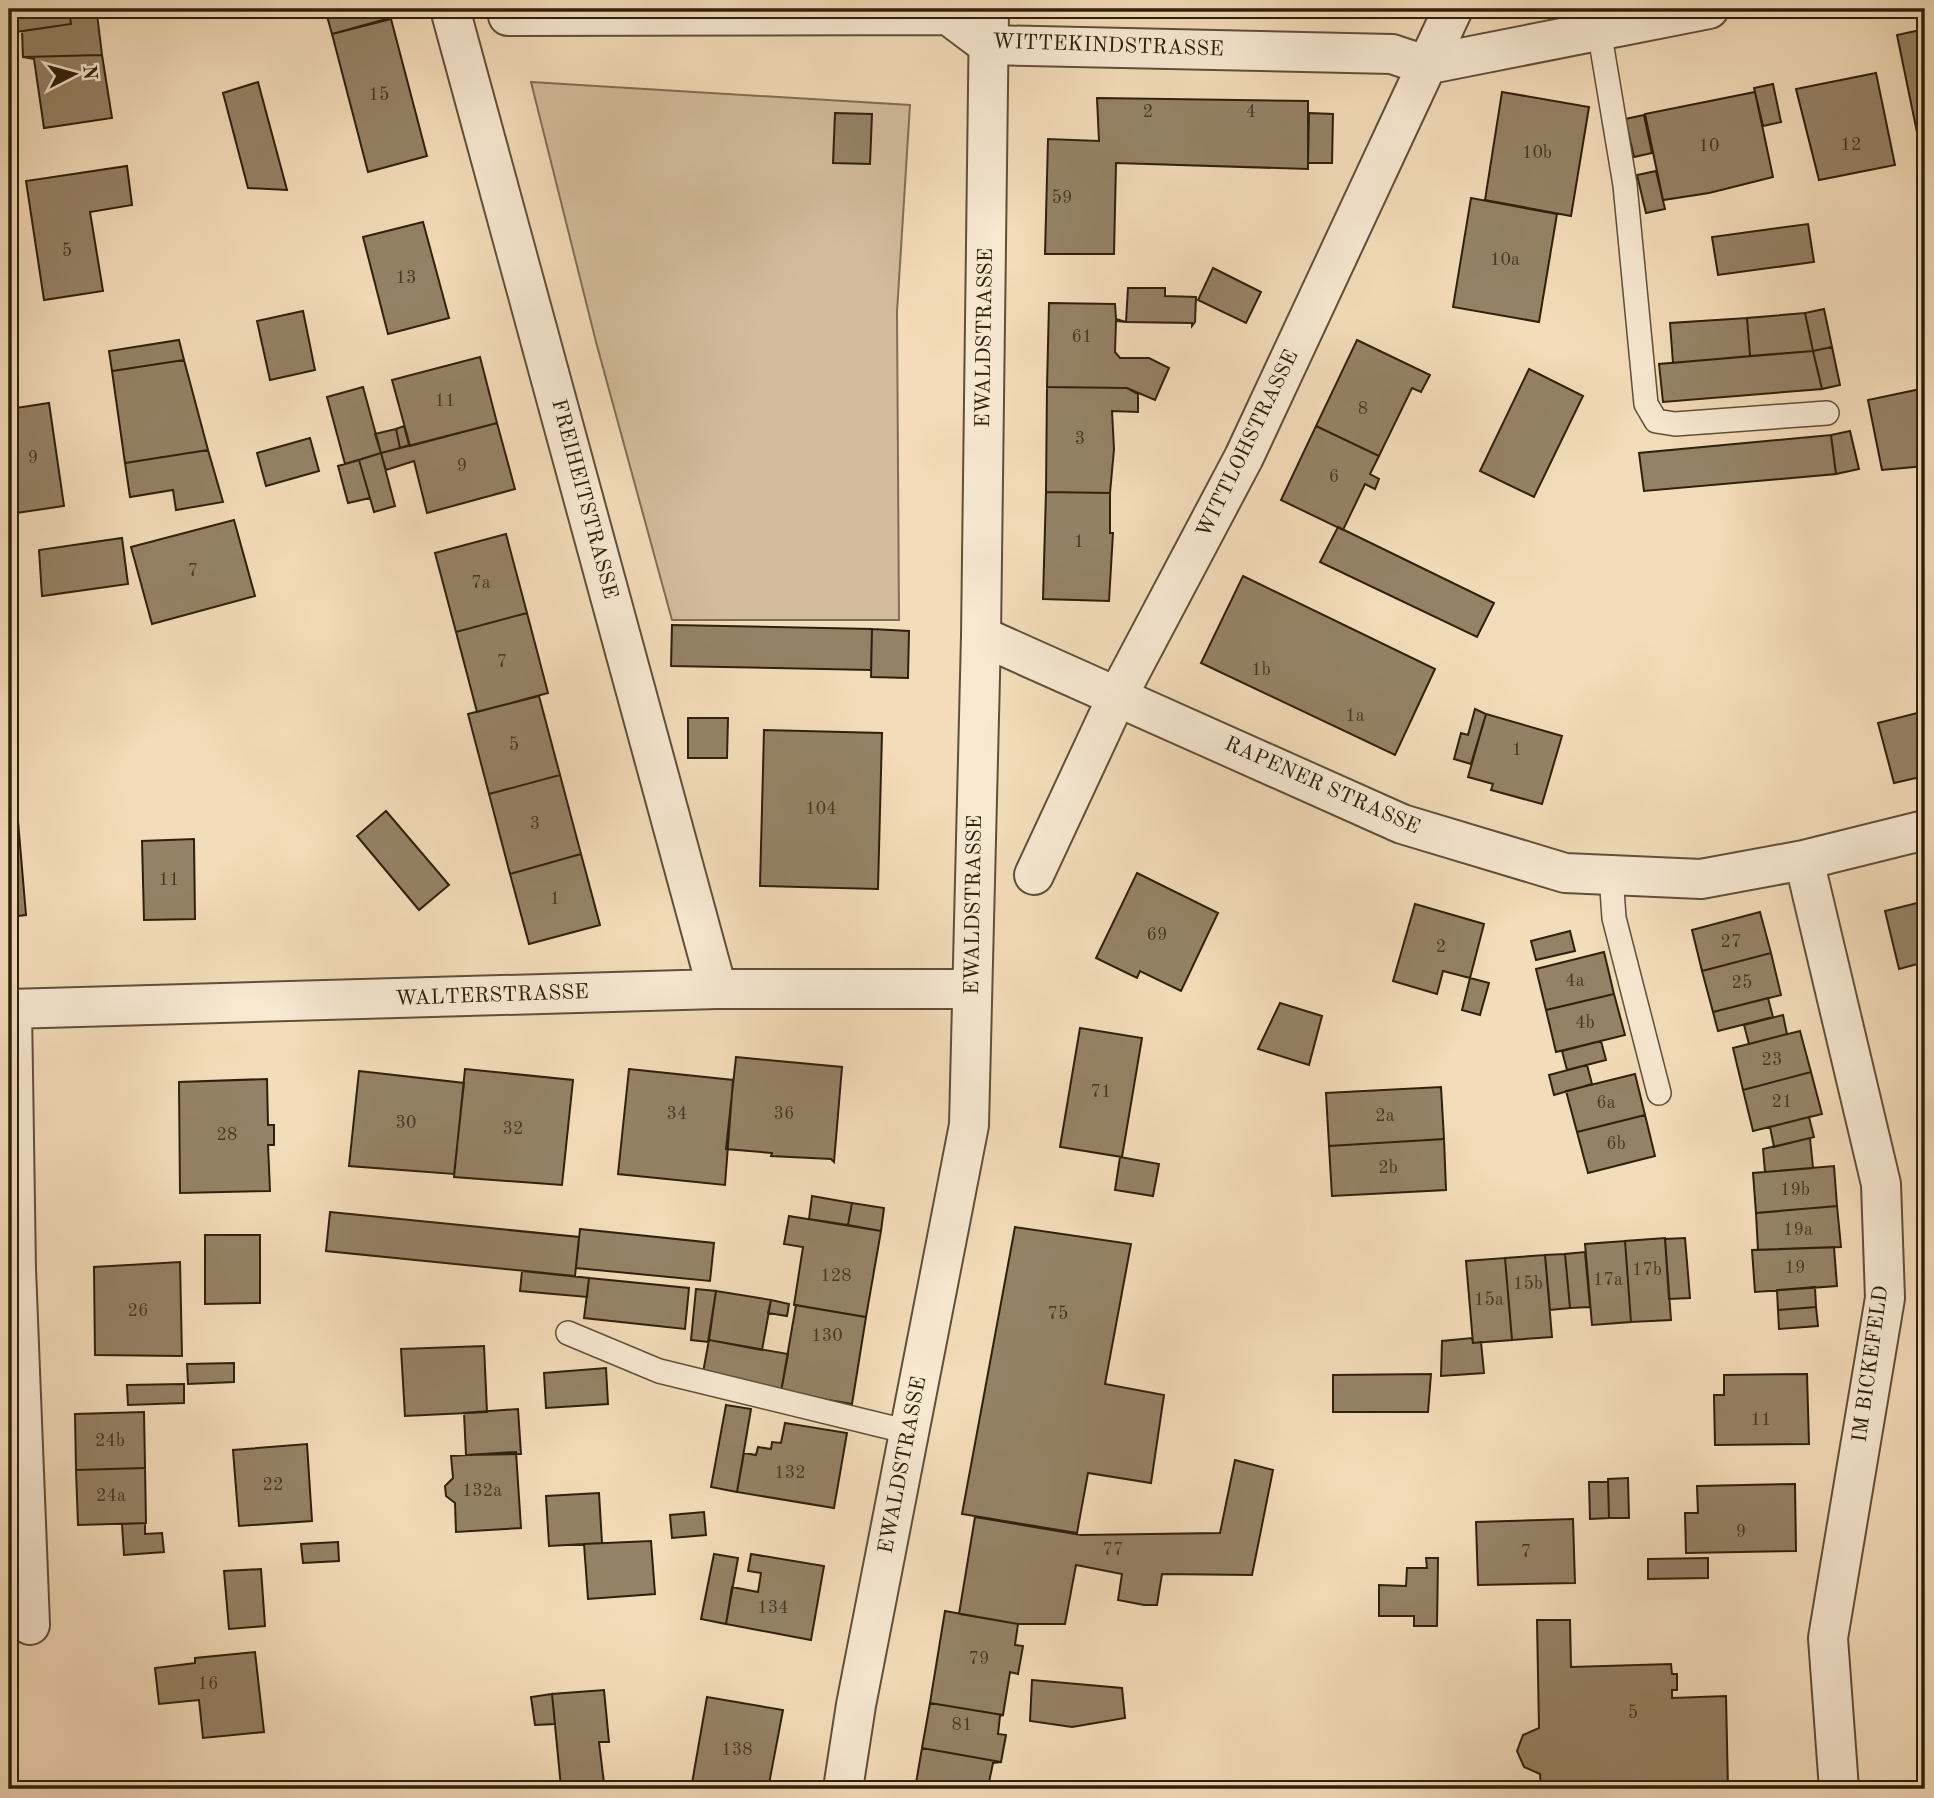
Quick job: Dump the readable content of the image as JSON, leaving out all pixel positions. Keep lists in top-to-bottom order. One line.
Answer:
{"streets":{"street":["WITTEKINDSTRASSE","EWALDSTRASSE","WITTLOHSTRASSE","FREIHEITSTRASSE","RAPENER STRASSE","WALTERSTRASSE","IM BICKEFELD"]},"crossings":[["WITTEKINDSTRASSE","EWALDSTRASSE"],["WITTEKINDSTRASSE","WITTLOHSTRASSE"],["EWALDSTRASSE","RAPENER STRASSE"],["EWALDSTRASSE","WALTERSTRASSE"],["WITTLOHSTRASSE","RAPENER STRASSE"],["FREIHEITSTRASSE","WALTERSTRASSE"],["RAPENER STRASSE","IM BICKEFELD"]],"house_numbers":["15","2","4","12","10","10b","59","5","10a","13","61","11","8","3","9","9","6","1","7","7a","7","1b","1a","5","1","104","3","11","1","69","27","2","4a","25","4b","23","71","21","6a","34","36","2a","30","32","28","6b","2b","19b","19a","19","17b","128","17a","15b","15a","26","75","130","11","24b","132","22","132a","24a","9","77","7","134","79","16","5","81","138"],"north":"right"}
